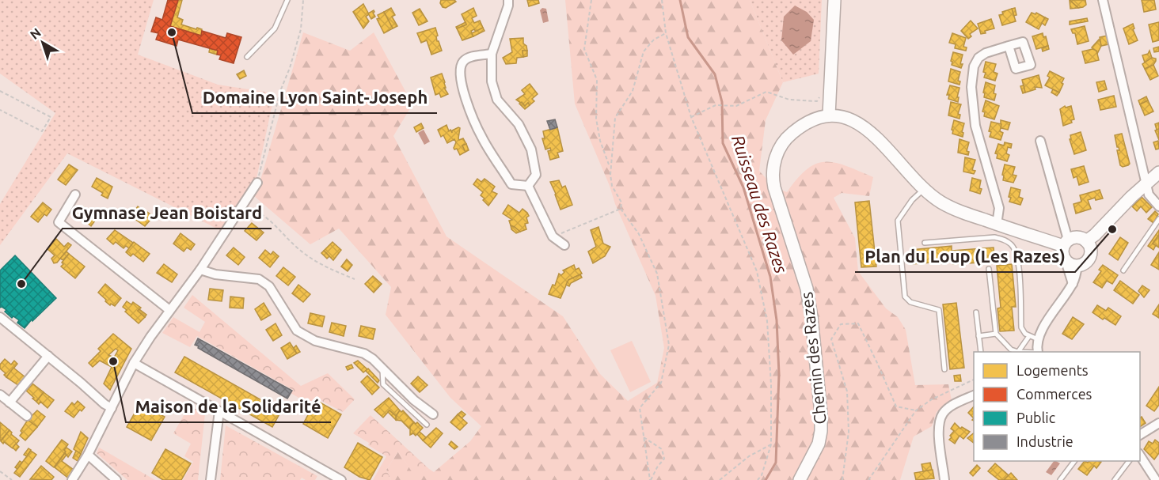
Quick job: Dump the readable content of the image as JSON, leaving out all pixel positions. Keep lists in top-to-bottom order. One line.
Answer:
{"streets":{"street":["Chemin des Razes"]},"water":["Ruisseau des Razes"],"places":["Domaine Lyon Saint-Joseph","Plan du Loup (Les Razes)","Gymnase Jean Boistard","Maison de la Solidarité"],"legend":["Logements","Commerces","Public","Industrie"],"north":"top left"}
